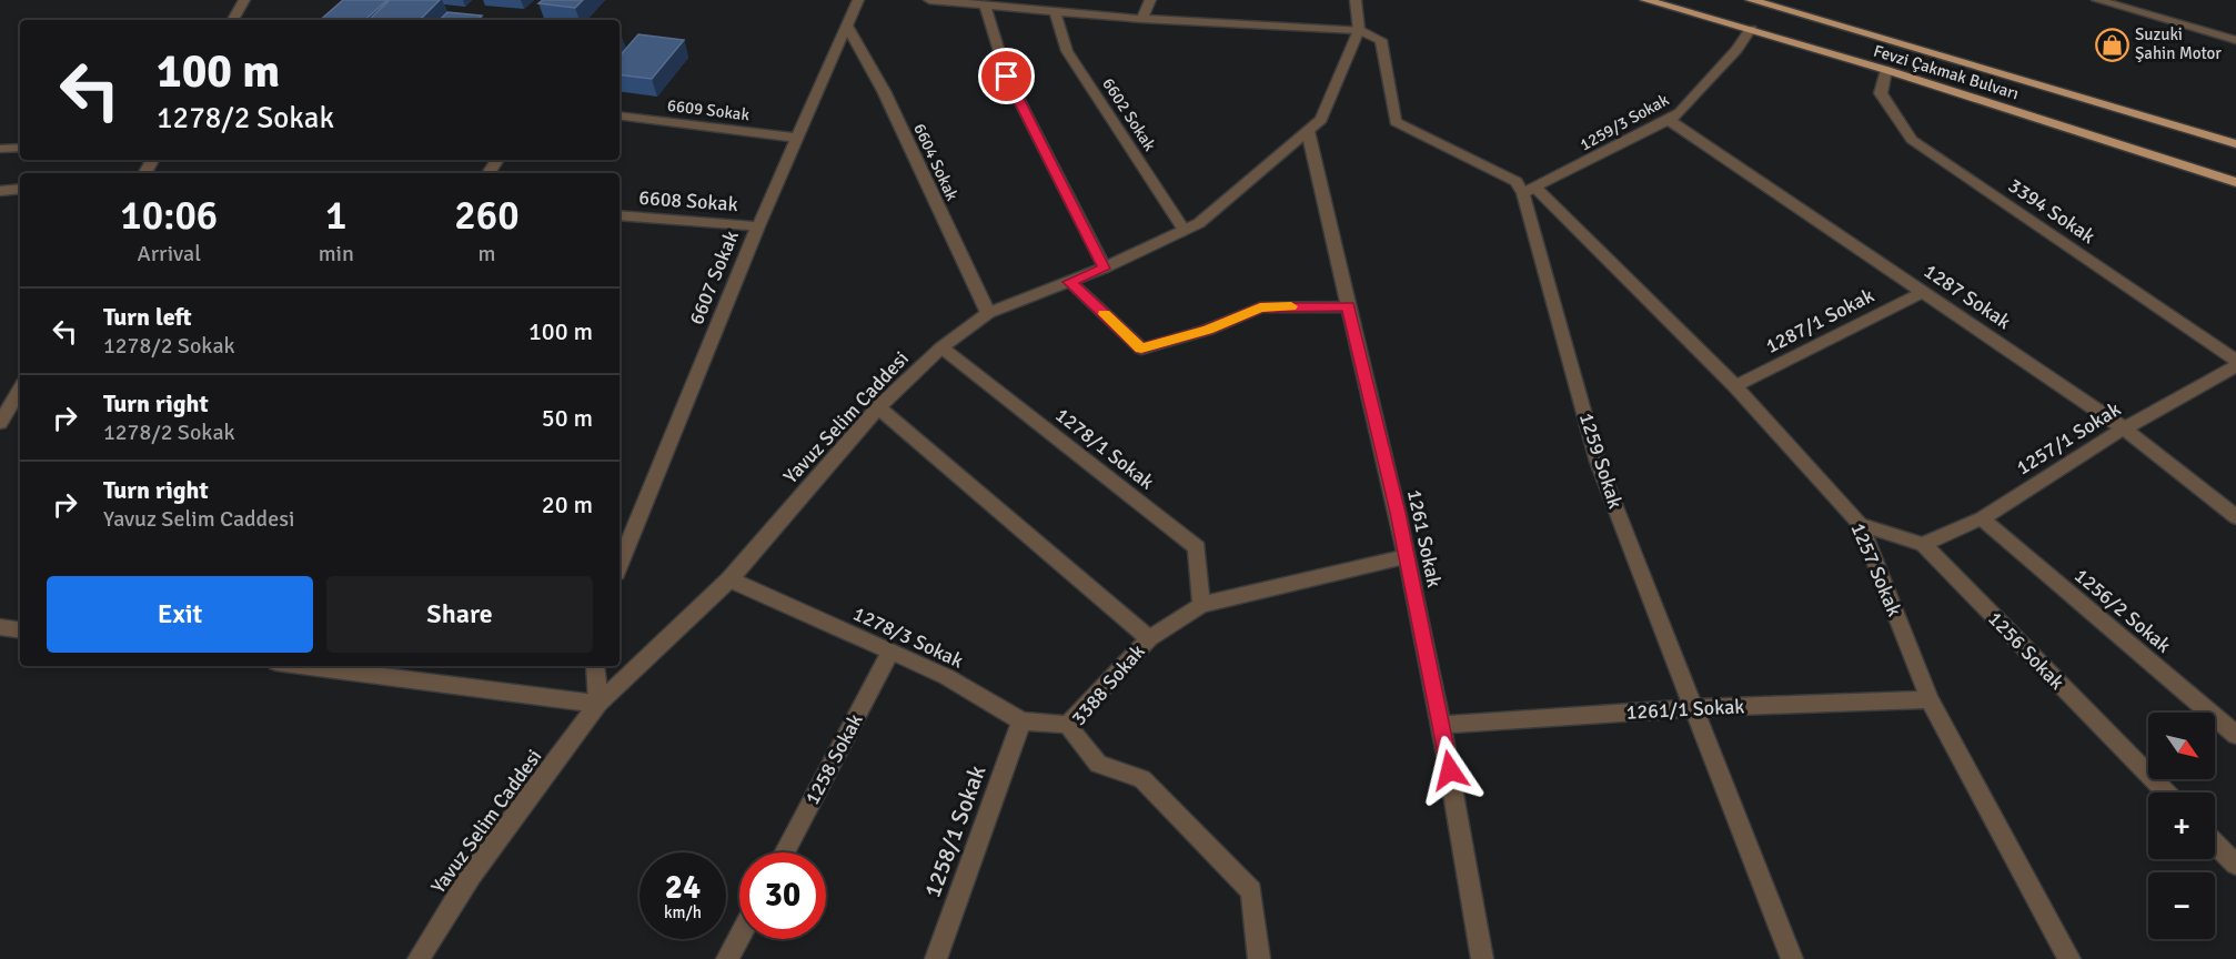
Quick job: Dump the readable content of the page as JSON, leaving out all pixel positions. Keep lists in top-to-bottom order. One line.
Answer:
{"streets":{"main road":["Fevzi Çakmak Bulvarı"],"street":["6609 Sokak","6602 Sokak","1259/3 Sokak","6604 Sokak","6608 Sokak","3394 Sokak","6607 Sokak","1287 Sokak","1287/1 Sokak","Yavuz Selim Caddesi","1257/1 Sokak","1278/1 Sokak","1259 Sokak","1261 Sokak","1257 Sokak","1256/2 Sokak","1278/3 Sokak","1256 Sokak","3388 Sokak","1261/1 Sokak","1258 Sokak","1258/1 Sokak"]},"crossings":[["Fevzi Çakmak Bulvarı","1259/3 Sokak"],["Fevzi Çakmak Bulvarı","3394 Sokak"],["6609 Sokak","6607 Sokak"],["6602 Sokak","Yavuz Selim Caddesi"],["1259/3 Sokak","1287 Sokak"],["1259/3 Sokak","1259 Sokak"],["1259/3 Sokak","1257 Sokak"],["6604 Sokak","6607 Sokak"],["6604 Sokak","Yavuz Selim Caddesi"],["6608 Sokak","6607 Sokak"],["1287 Sokak","1287/1 Sokak"],["1287 Sokak","1257/1 Sokak"],["1287/1 Sokak","1257 Sokak"],["Yavuz Selim Caddesi","1278/1 Sokak"],["Yavuz Selim Caddesi","1261 Sokak"],["Yavuz Selim Caddesi","1278/3 Sokak"],["1257/1 Sokak","1256/2 Sokak"],["1257/1 Sokak","1256 Sokak"],["1278/1 Sokak","3388 Sokak"],["1259 Sokak","1257 Sokak"],["1259 Sokak","1261/1 Sokak"],["1261 Sokak","3388 Sokak"],["1261 Sokak","1261/1 Sokak"],["1257 Sokak","1256 Sokak"],["1257 Sokak","1261/1 Sokak"],["1278/3 Sokak","3388 Sokak"],["1278/3 Sokak","1258 Sokak"],["1278/3 Sokak","1258/1 Sokak"]],"places":{"shop":["Suzuki Şahin Motor"]},"north":"bottom right","page":{"turn":["100 m","1278/2 Sokak"],"eta":["10:06","Arrival","1","min","260","m"],"list":[{"name":"Turn left","note":"1278/2 Sokak","value":"100 m"},{"name":"Turn right","note":"1278/2 Sokak","value":"50 m"},{"name":"Turn right","note":"Yavuz Selim Caddesi","value":"20 m"}],"buttons":["Exit","Share"],"map_buttons":["+","−"],"speed":"24 km/h","limit":"30"}}
